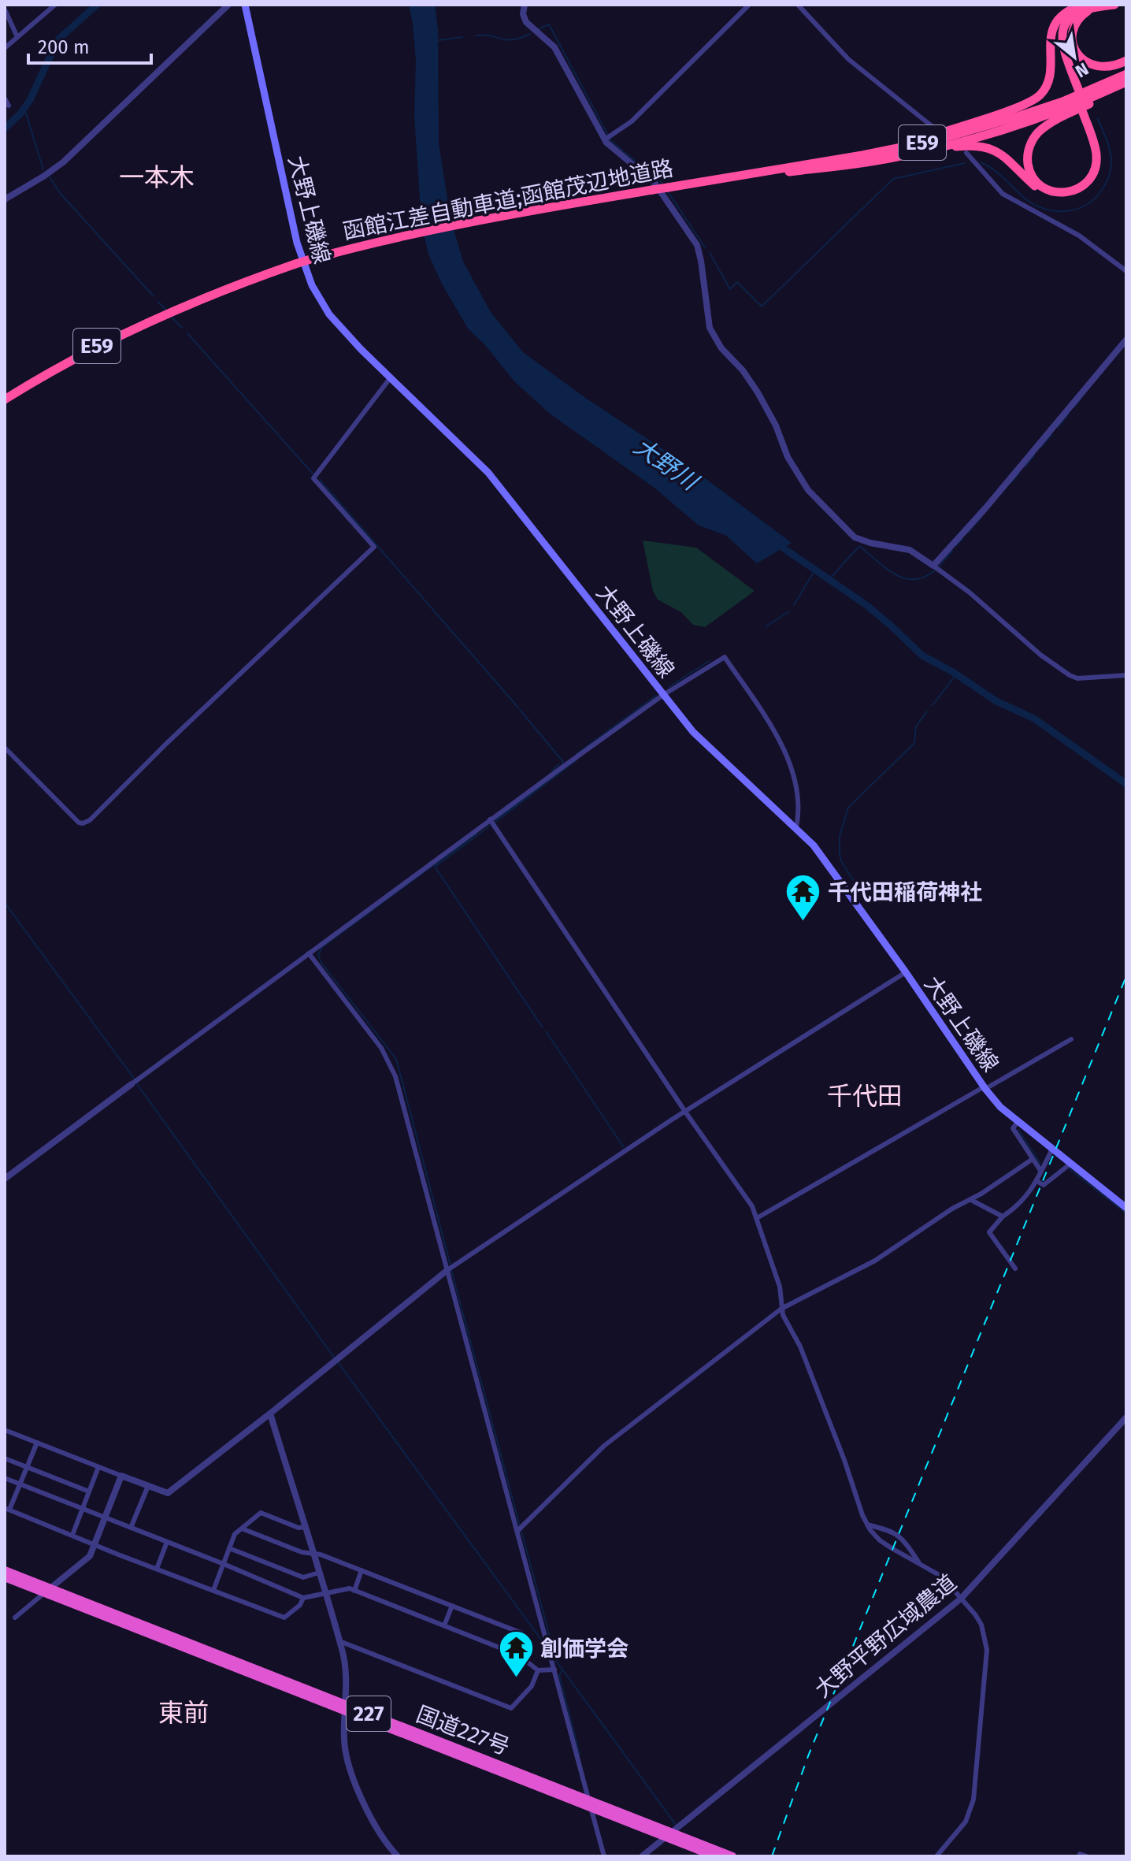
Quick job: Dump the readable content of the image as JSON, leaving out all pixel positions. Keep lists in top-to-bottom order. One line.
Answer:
{"streets":{"highway":["E59","函館江差自動車道;函館茂辺地道路","227","国道227号"],"main road":["大野上磯線"],"street":["大野平野広域農道"]},"crossings":[["大野平野広域農道","国道227号"]],"districts":["一本木","千代田","東前"],"water":["大野川"],"places":{"temple":["千代田稲荷神社","創価学会"]},"scale_bar":"200 m","north":"bottom right"}
